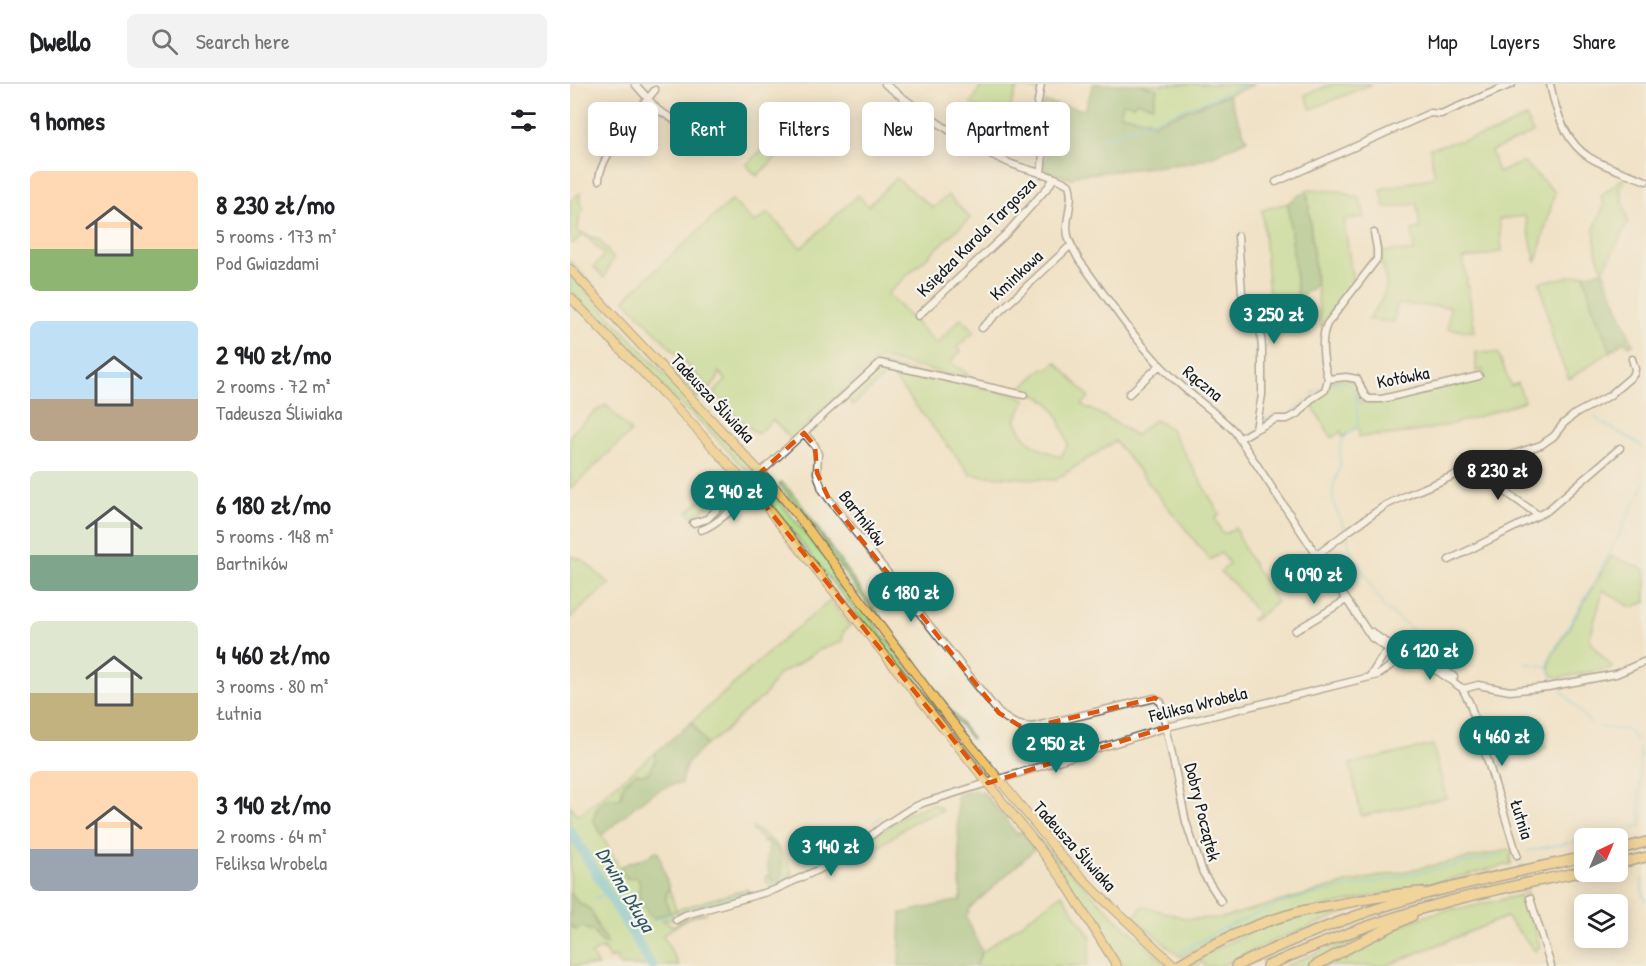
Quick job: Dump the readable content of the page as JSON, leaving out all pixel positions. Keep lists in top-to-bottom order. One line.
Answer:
{"streets":{"main road":["Tadeusza Śliwiaka"],"street":["Księdza Karola Targosza","Kminkowa","Kotówka","Rączna","Bartników","Feliksa Wrobela","Dobry Początek","Łutnia"]},"crossings":[["Księdza Karola Targosza","Rączna"],["Kminkowa","Rączna"],["Tadeusza Śliwiaka","Feliksa Wrobela"],["Bartników","Feliksa Wrobela"],["Bartników","Dobry Początek"],["Feliksa Wrobela","Dobry Początek"]],"water":["Drwina Długa"],"north":"top right","page":{"header":"Dwello","search":"Search here","nav":["Map","Layers","Share"],"heading":"9 homes","chip":["Buy","Rent","Filters","New","Apartment"],"list":[{"name":"8 230 zł/mo","note":"5 rooms · 173 m² · Pod Gwiazdami"},{"name":"2 940 zł/mo","note":"2 rooms · 72 m² · Tadeusza Śliwiaka"},{"name":"6 180 zł/mo","note":"5 rooms · 148 m² · Bartników"},{"name":"4 460 zł/mo","note":"3 rooms · 80 m² · Łutnia"},{"name":"3 140 zł/mo","note":"2 rooms · 64 m² · Feliksa Wrobela"}],"price":["3 250 zł","8 230 zł","2 940 zł","4 090 zł","6 180 zł","6 120 zł","4 460 zł","2 950 zł","3 140 zł"]}}
